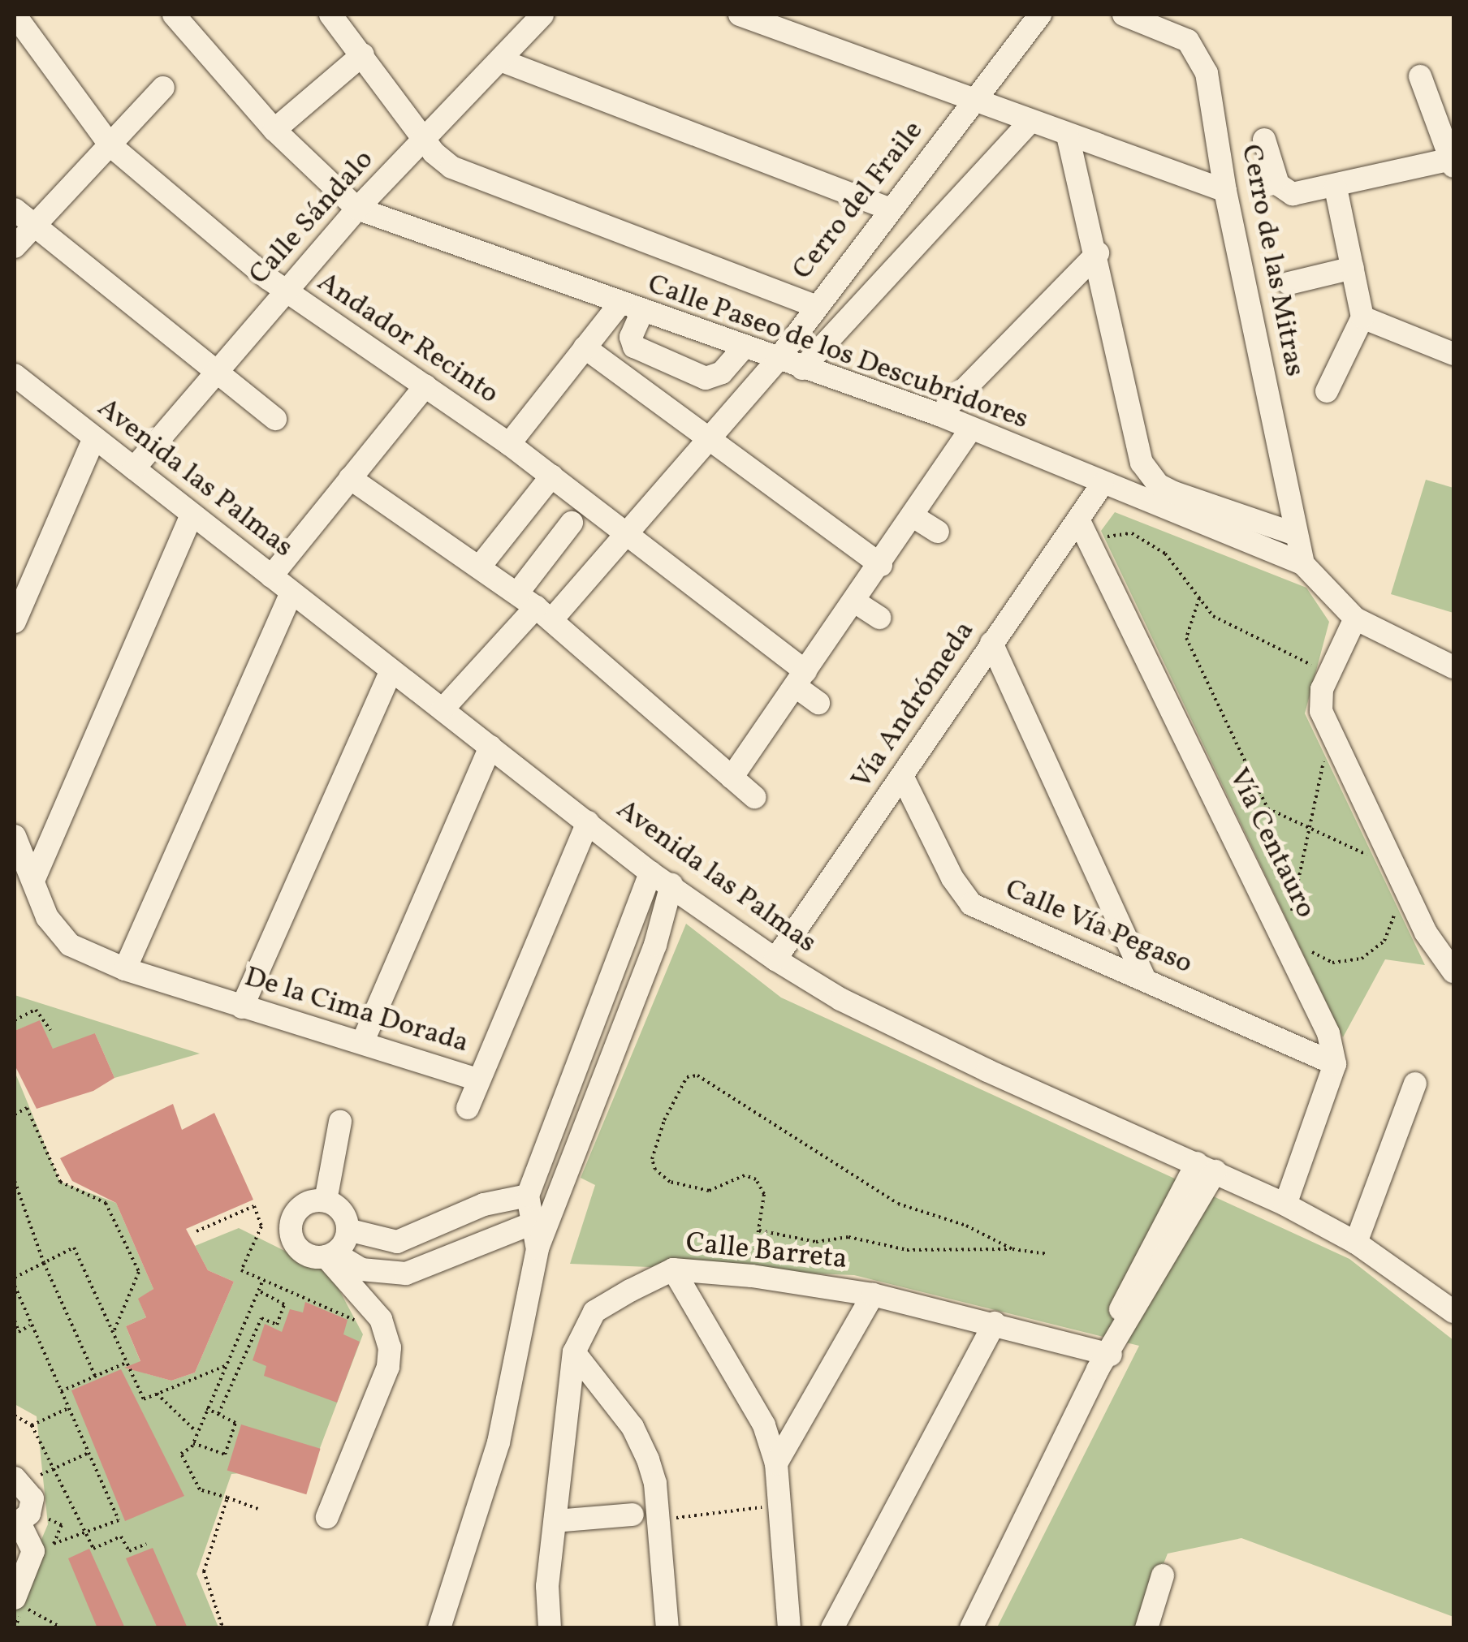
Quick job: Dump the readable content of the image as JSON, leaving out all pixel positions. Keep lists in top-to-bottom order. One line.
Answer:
{"streets":{"street":["Cerro del Fraile","Calle Sándalo","Cerro de las Mitras","Andador Recinto","Calle Paseo de los Descubridores","Avenida las Palmas","Vía Andrómeda","Vía Centauro","Calle Vía Pegaso","De la Cima Dorada","Calle Barreta"]},"crossings":[["Cerro del Fraile","Andador Recinto"],["Cerro del Fraile","Calle Paseo de los Descubridores"],["Calle Sándalo","Andador Recinto"],["Calle Sándalo","Calle Paseo de los Descubridores"],["Calle Sándalo","Avenida las Palmas"],["Cerro de las Mitras","Calle Paseo de los Descubridores"],["Calle Paseo de los Descubridores","Vía Andrómeda"],["Avenida las Palmas","Vía Andrómeda"],["Avenida las Palmas","De la Cima Dorada"],["Vía Andrómeda","Vía Centauro"],["Vía Andrómeda","Calle Vía Pegaso"],["Vía Centauro","Calle Vía Pegaso"]]}
